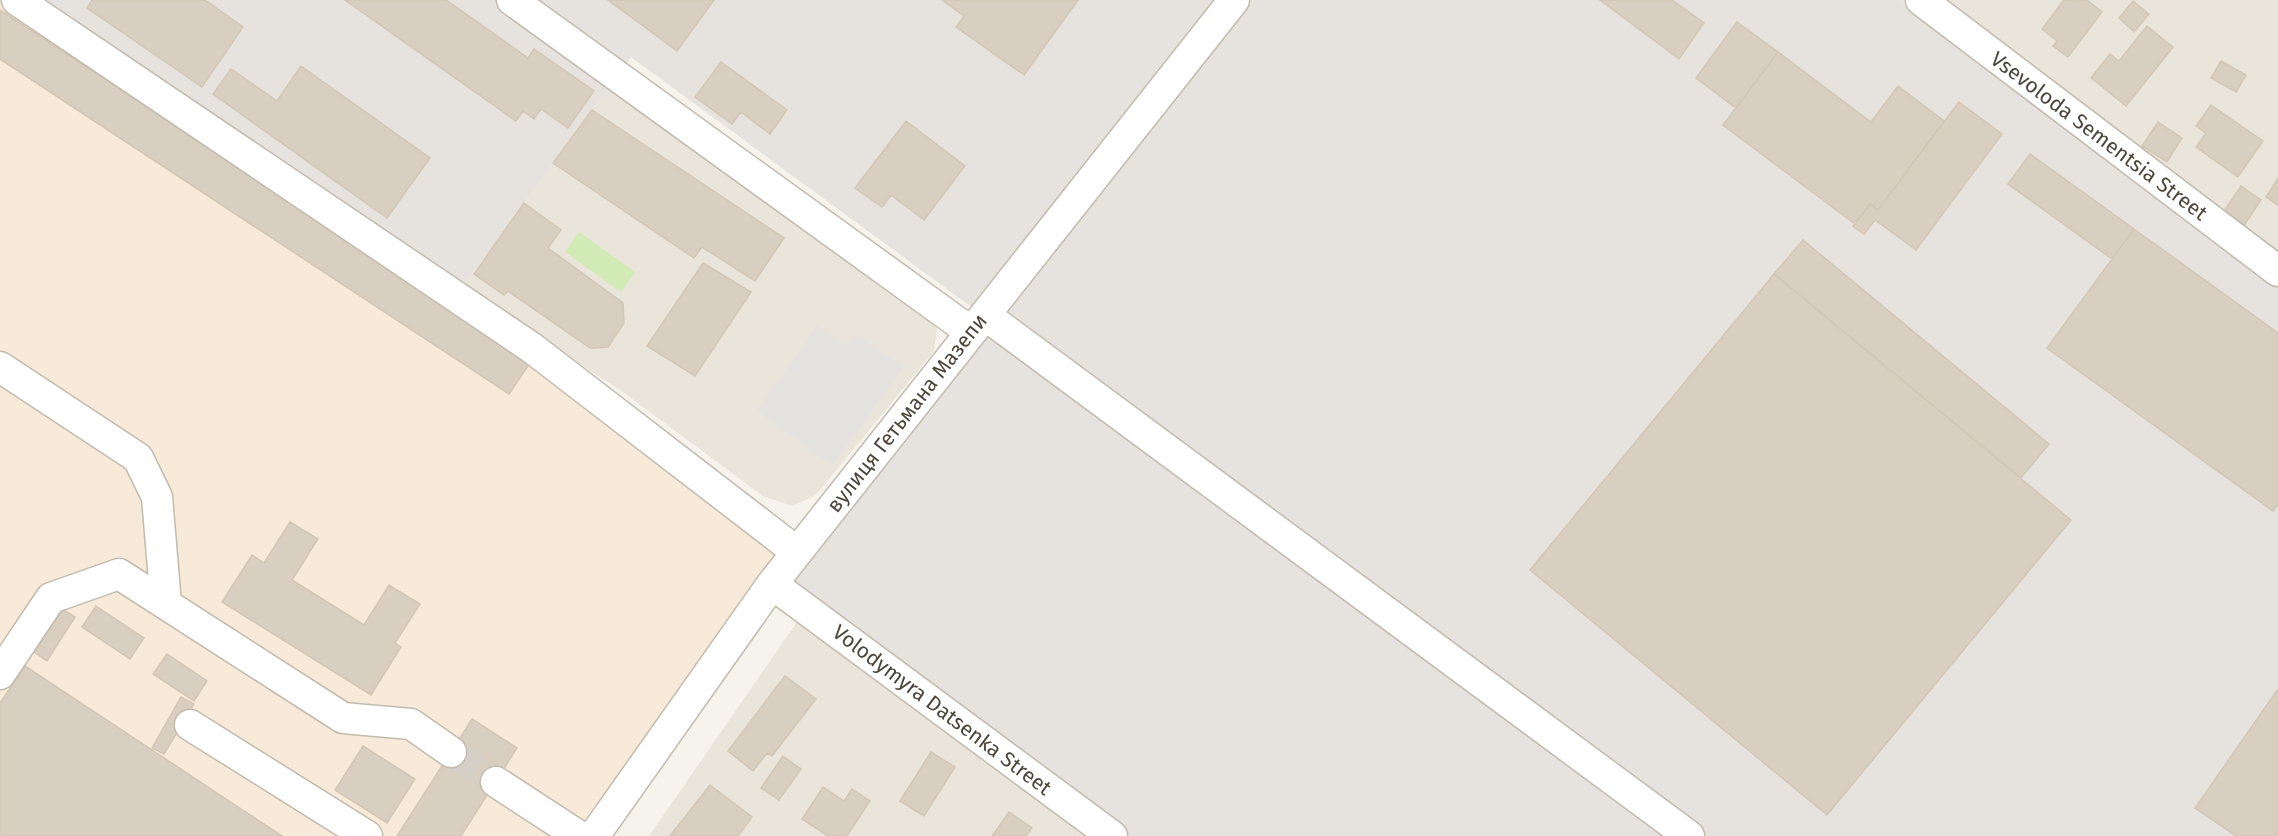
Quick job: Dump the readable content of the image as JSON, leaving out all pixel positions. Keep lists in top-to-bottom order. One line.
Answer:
{"streets":{"street":["Vsevoloda Sementsia Street","вулиця Гетьмана Мазепи","Volodymyra Datsenka Street"]},"crossings":[["вулиця Гетьмана Мазепи","Volodymyra Datsenka Street"]]}
